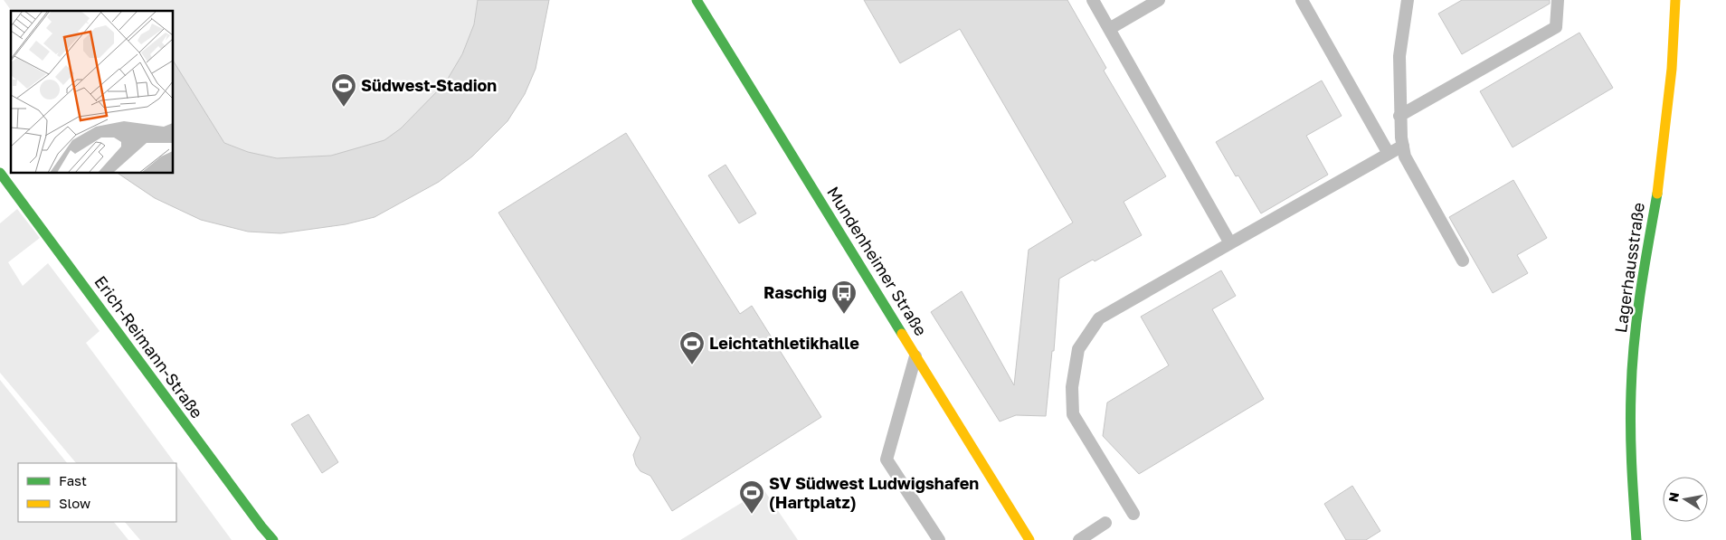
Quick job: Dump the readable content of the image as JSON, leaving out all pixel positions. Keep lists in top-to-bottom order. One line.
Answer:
{"streets":{"street":["Mundenheimer Straße","Lagerhausstraße","Erich-Reimann-Straße"]},"places":{"sports":["Südwest-Stadion","Leichtathletikhalle","SV Südwest Ludwigshafen (Hartplatz)"],"bus stop":["Raschig"]},"legend":["Fast","Slow"],"north":"left"}
